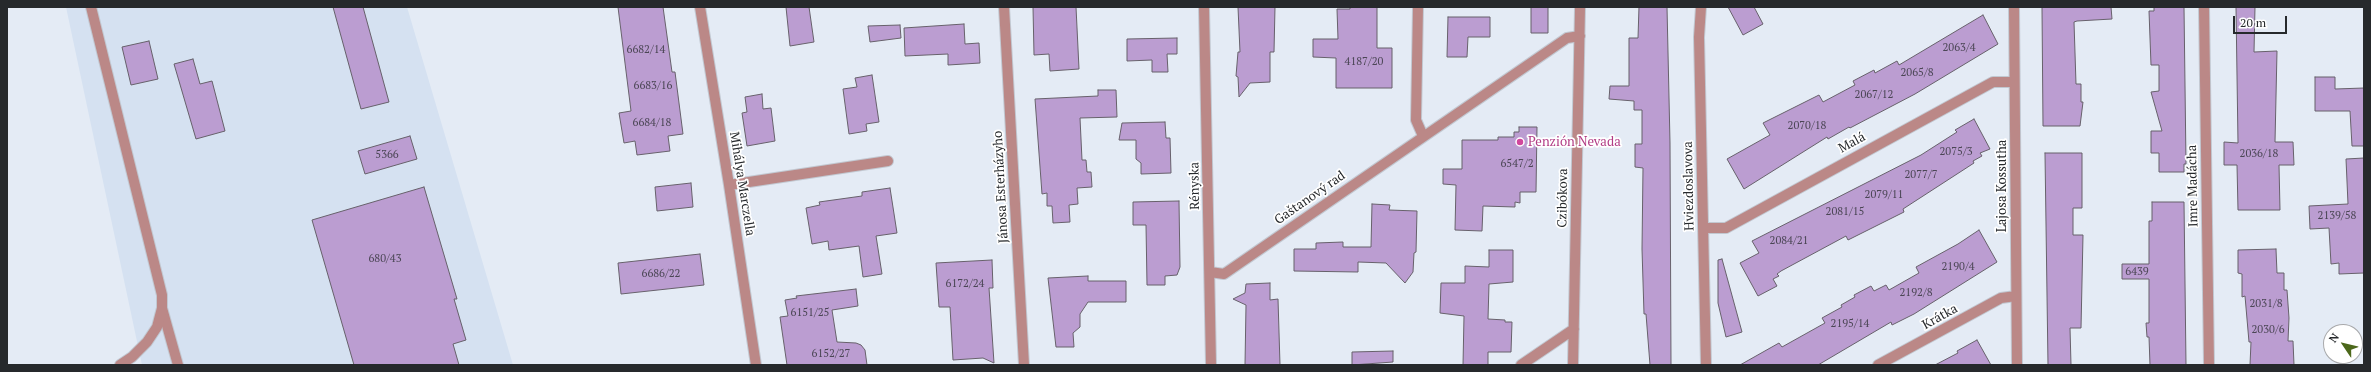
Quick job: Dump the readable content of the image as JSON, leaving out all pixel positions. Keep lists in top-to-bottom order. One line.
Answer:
{"streets":{"street":["Malá","Mihálya Marczella","Rényska","Hviezdoslavova","Lajosa Kossutha","Imre Madácha","Jánosa Esterházyho","Gaštanový rad","Czibókova","Krátka"]},"crossings":[["Malá","Hviezdoslavova"],["Malá","Lajosa Kossutha"],["Rényska","Gaštanový rad"],["Lajosa Kossutha","Krátka"],["Gaštanový rad","Czibókova"]],"places":["Penzión Nevada"],"house_numbers":["2063/4","6682/14","4187/20","2065/8","6683/16","2067/12","6684/18","2070/18","2075/3","2036/18","5366","6547/2","2077/7","2079/11","2081/15","2139/58","2084/21","680/43","2190/4","6439","6686/22","6172/24","2192/8","2031/8","6151/25","2195/14","2030/6","6152/27"],"scale_bar":"20 m","north":"top left"}
